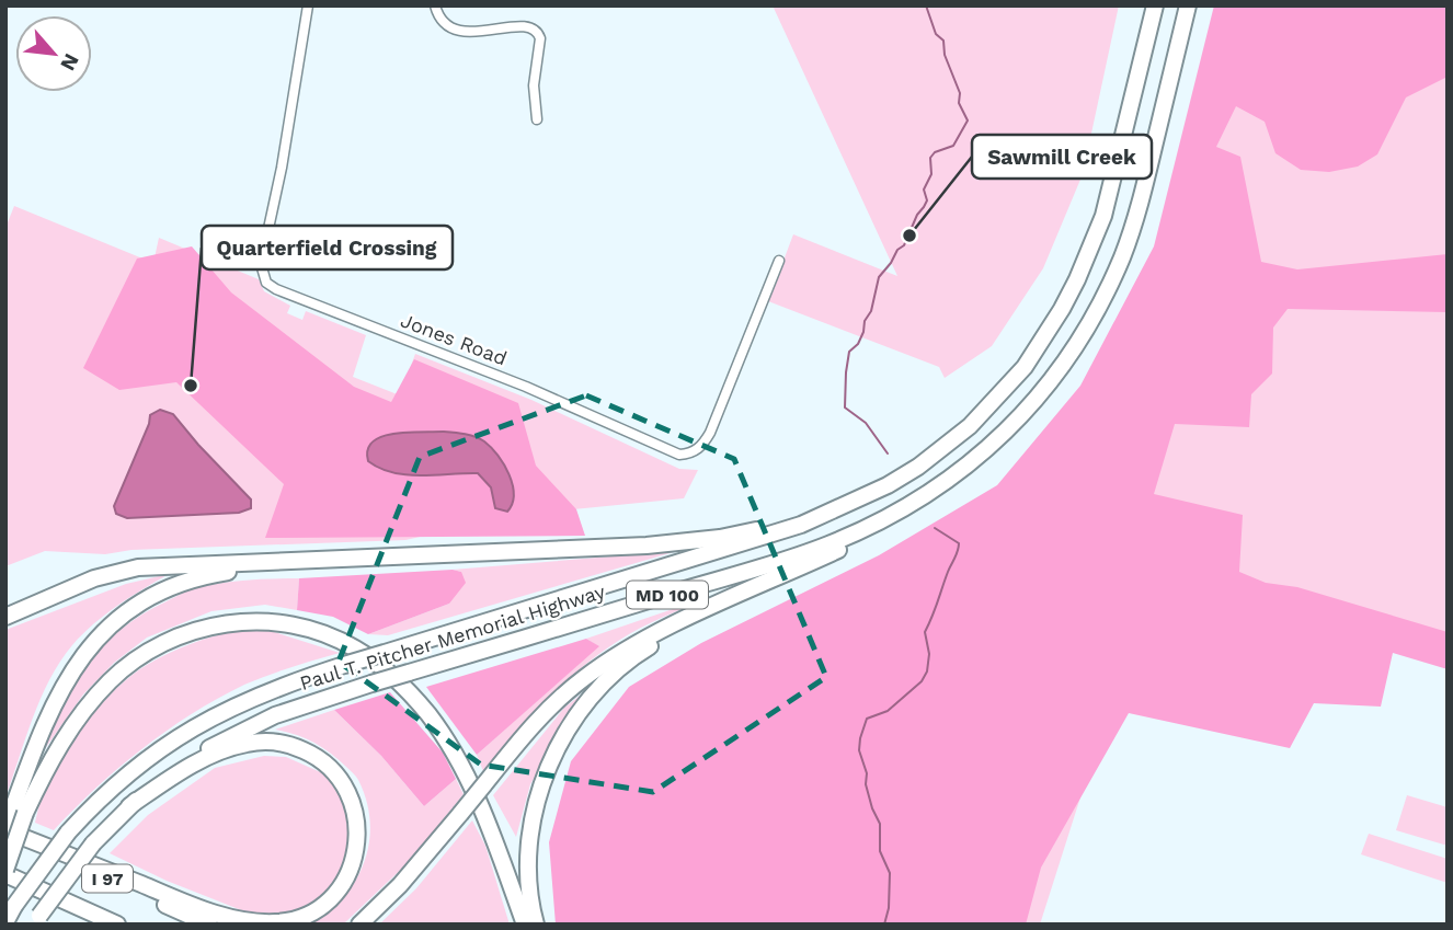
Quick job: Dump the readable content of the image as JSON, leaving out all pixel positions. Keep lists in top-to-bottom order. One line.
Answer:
{"streets":{"highway":["MD 100","Paul T. Pitcher Memorial Highway","I 97"],"street":["Jones Road"]},"places":["Sawmill Creek","Quarterfield Crossing"],"north":"bottom right"}
